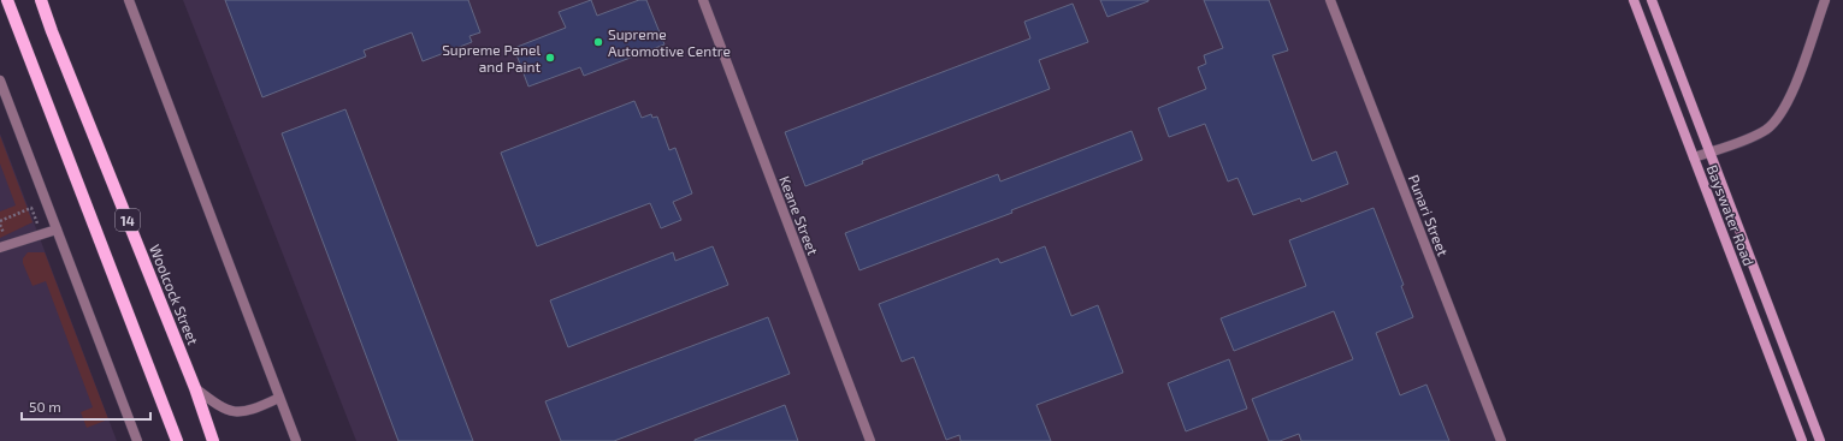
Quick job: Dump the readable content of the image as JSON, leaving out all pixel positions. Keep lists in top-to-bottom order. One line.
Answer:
{"streets":{"main road":["Bayswater Road","14","Woolcock Street"],"street":["Keane Street","Punari Street"]},"places":["Supreme Automotive Centre","Supreme Panel and Paint"],"scale_bar":"50 m"}
